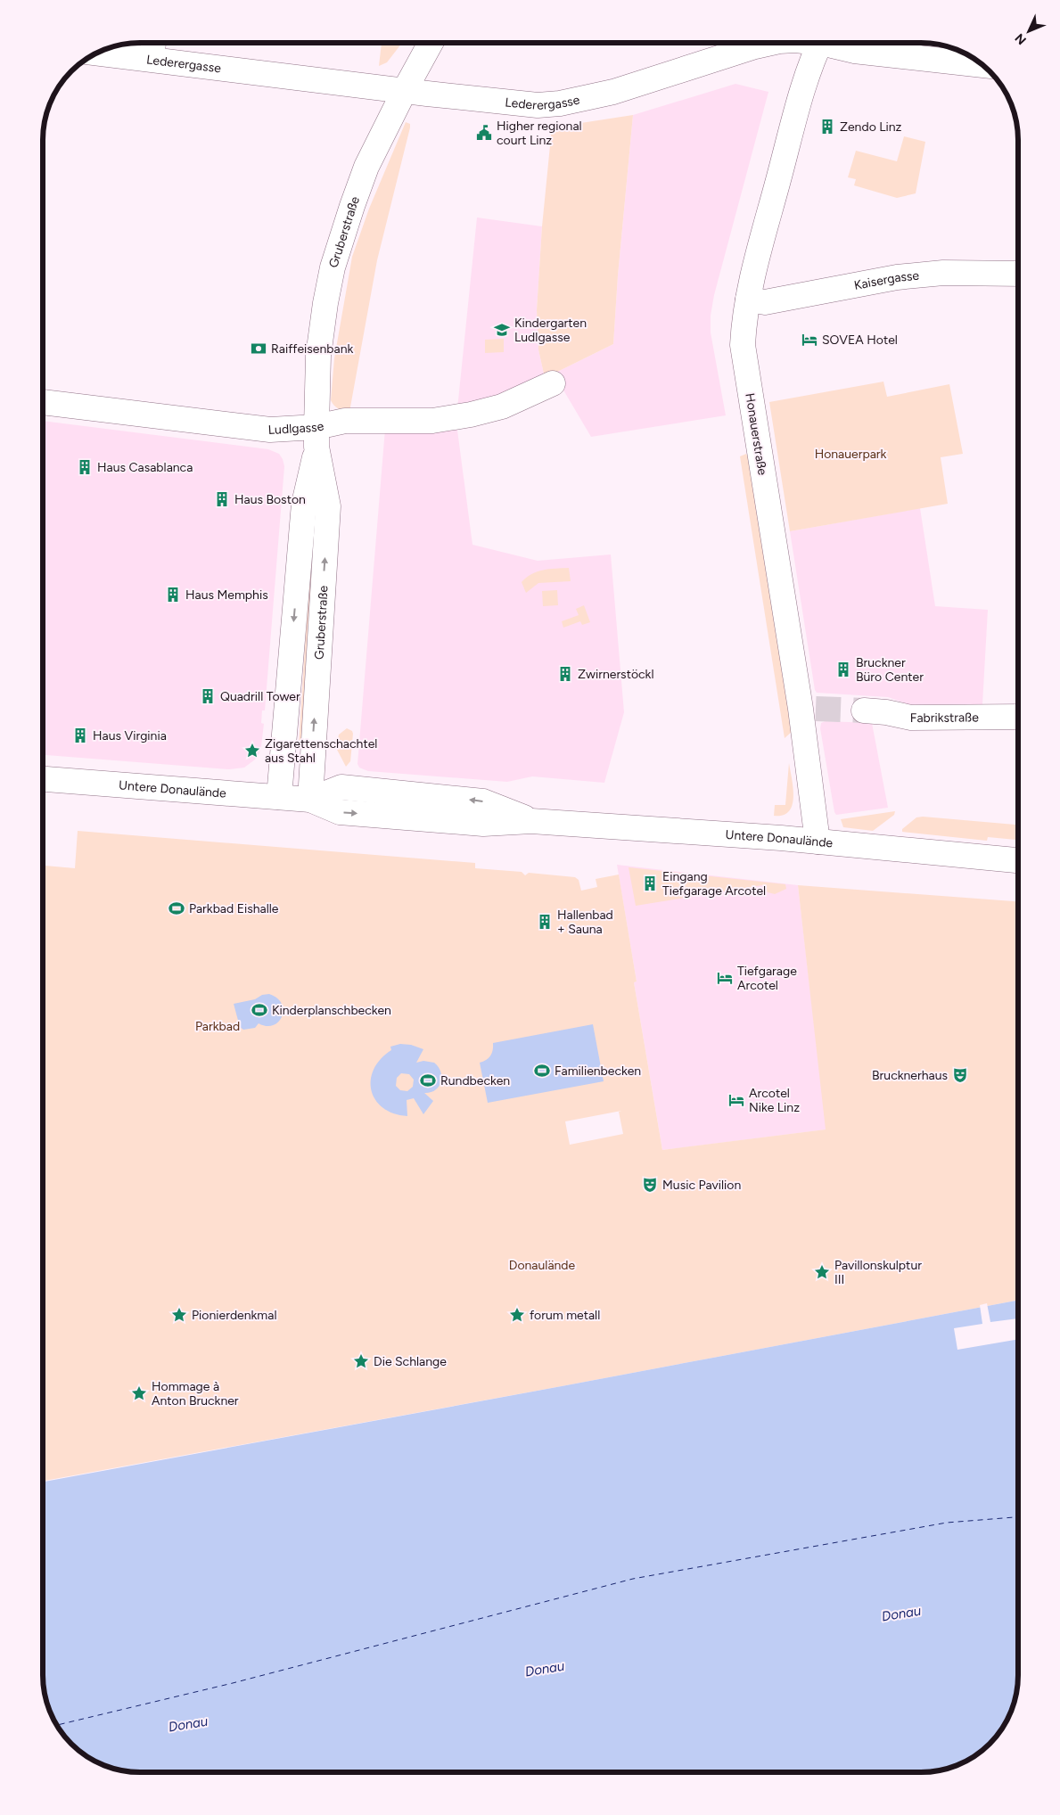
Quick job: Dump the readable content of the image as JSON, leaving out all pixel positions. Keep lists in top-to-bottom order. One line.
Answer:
{"streets":{"street":["Lederergasse","Gruberstraße","Kaisergasse","Ludlgasse","Honauerstraße","Fabrikstraße","Untere Donaulände"]},"crossings":[["Lederergasse","Gruberstraße"],["Gruberstraße","Ludlgasse"],["Gruberstraße","Untere Donaulände"],["Kaisergasse","Honauerstraße"],["Honauerstraße","Untere Donaulände"]],"water":["Donau"],"parks":["Honauerpark","Parkbad","Donaulände"],"places":{"building":["Zendo Linz","Haus Casablanca","Haus Boston","Haus Memphis","Bruckner Büro Center","Zwirnerstöckl","Quadrill Tower","Haus Virginia","Eingang Tiefgarage Arcotel","Hallenbad + Sauna"],"public building":["Higher regional court Linz"],"school or university":["Kindergarten Ludlgasse"],"hotel":["SOVEA Hotel","Tiefgarage Arcotel","Arcotel Nike Linz"],"bank":["Raiffeisenbank"],"place":["Zigarettenschachtel aus Stahl","Pavillonskulptur III","Pionierdenkmal","forum metall","Die Schlange","Hommage à Anton Bruckner"],"sports":["Parkbad Eishalle","Kinderplanschbecken","Familienbecken","Rundbecken"],"theatre":["Brucknerhaus","Music Pavilion"]},"north":"bottom left"}
